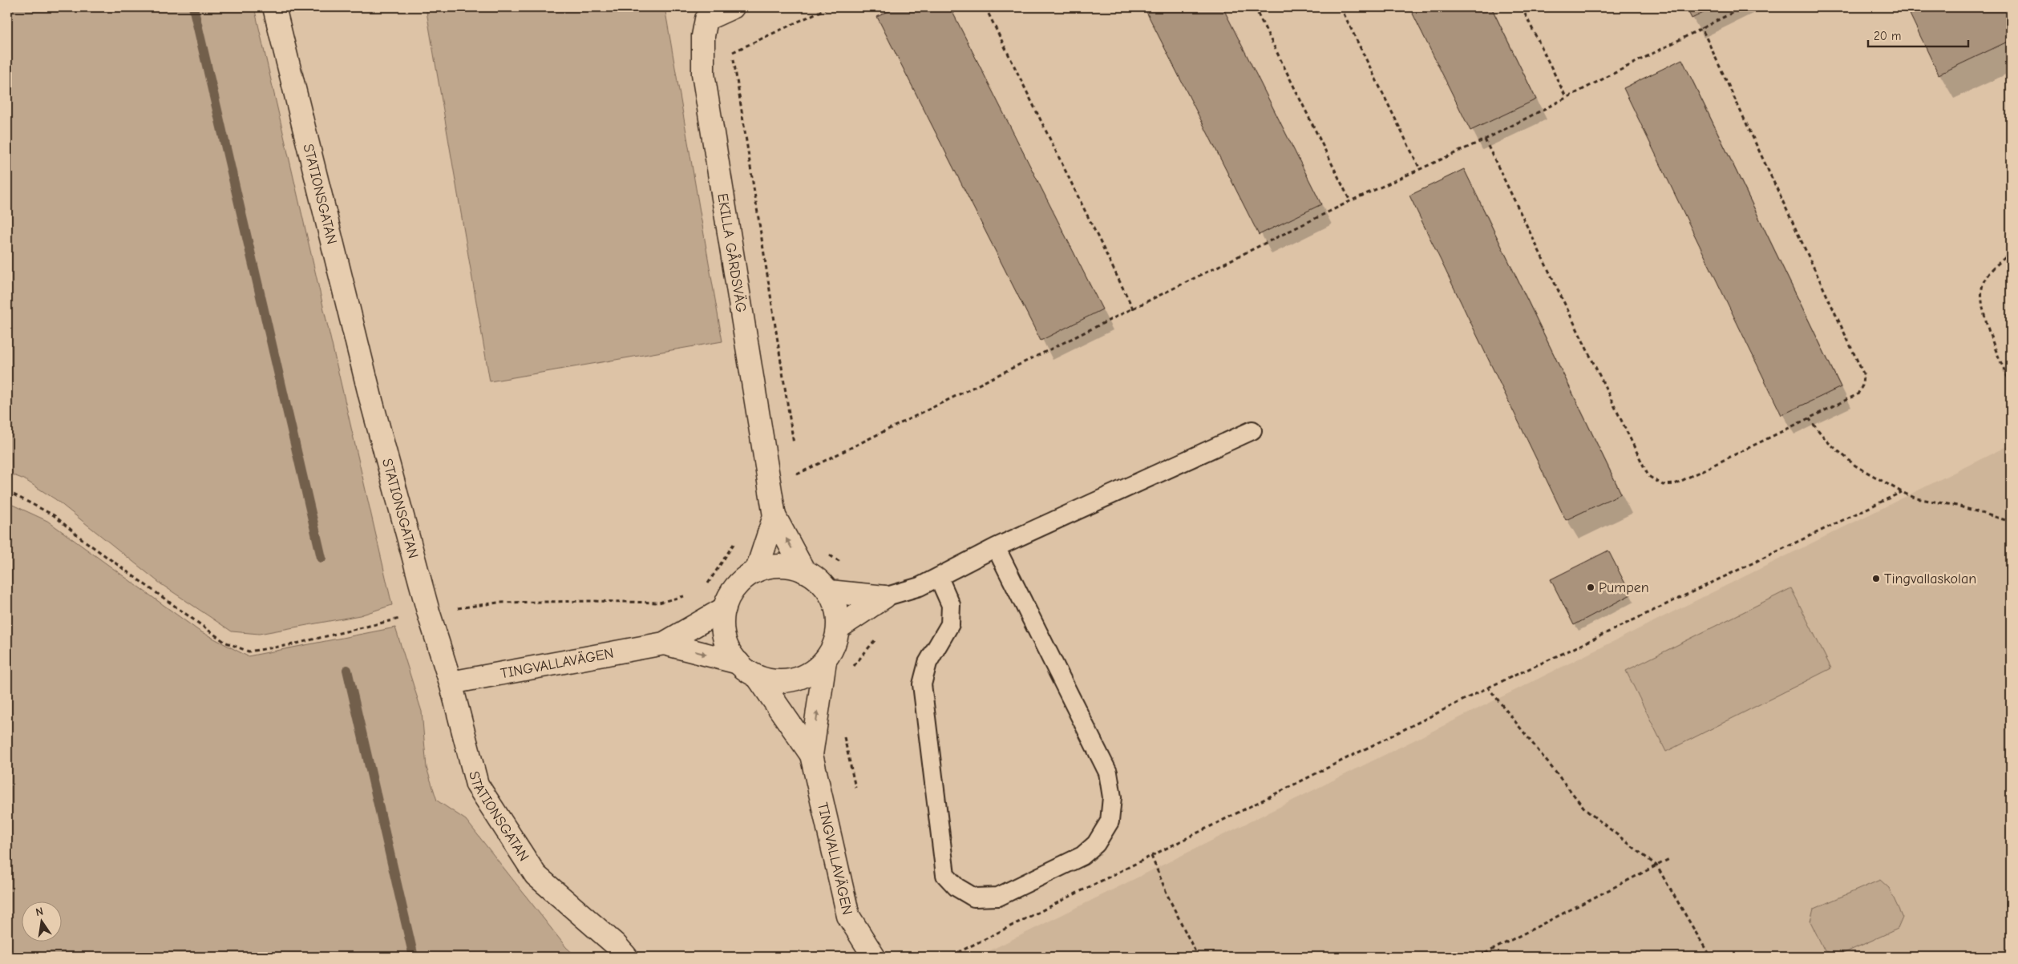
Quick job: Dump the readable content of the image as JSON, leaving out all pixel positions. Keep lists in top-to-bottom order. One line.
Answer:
{"streets":{"street":["STATIONSGATAN","EKILLA GÅRDSVÄG","TINGVALLAVÄGEN"]},"crossings":[["STATIONSGATAN","TINGVALLAVÄGEN"]],"places":["Tingvallaskolan","Pumpen"],"scale_bar":"20 m","north":"top"}
